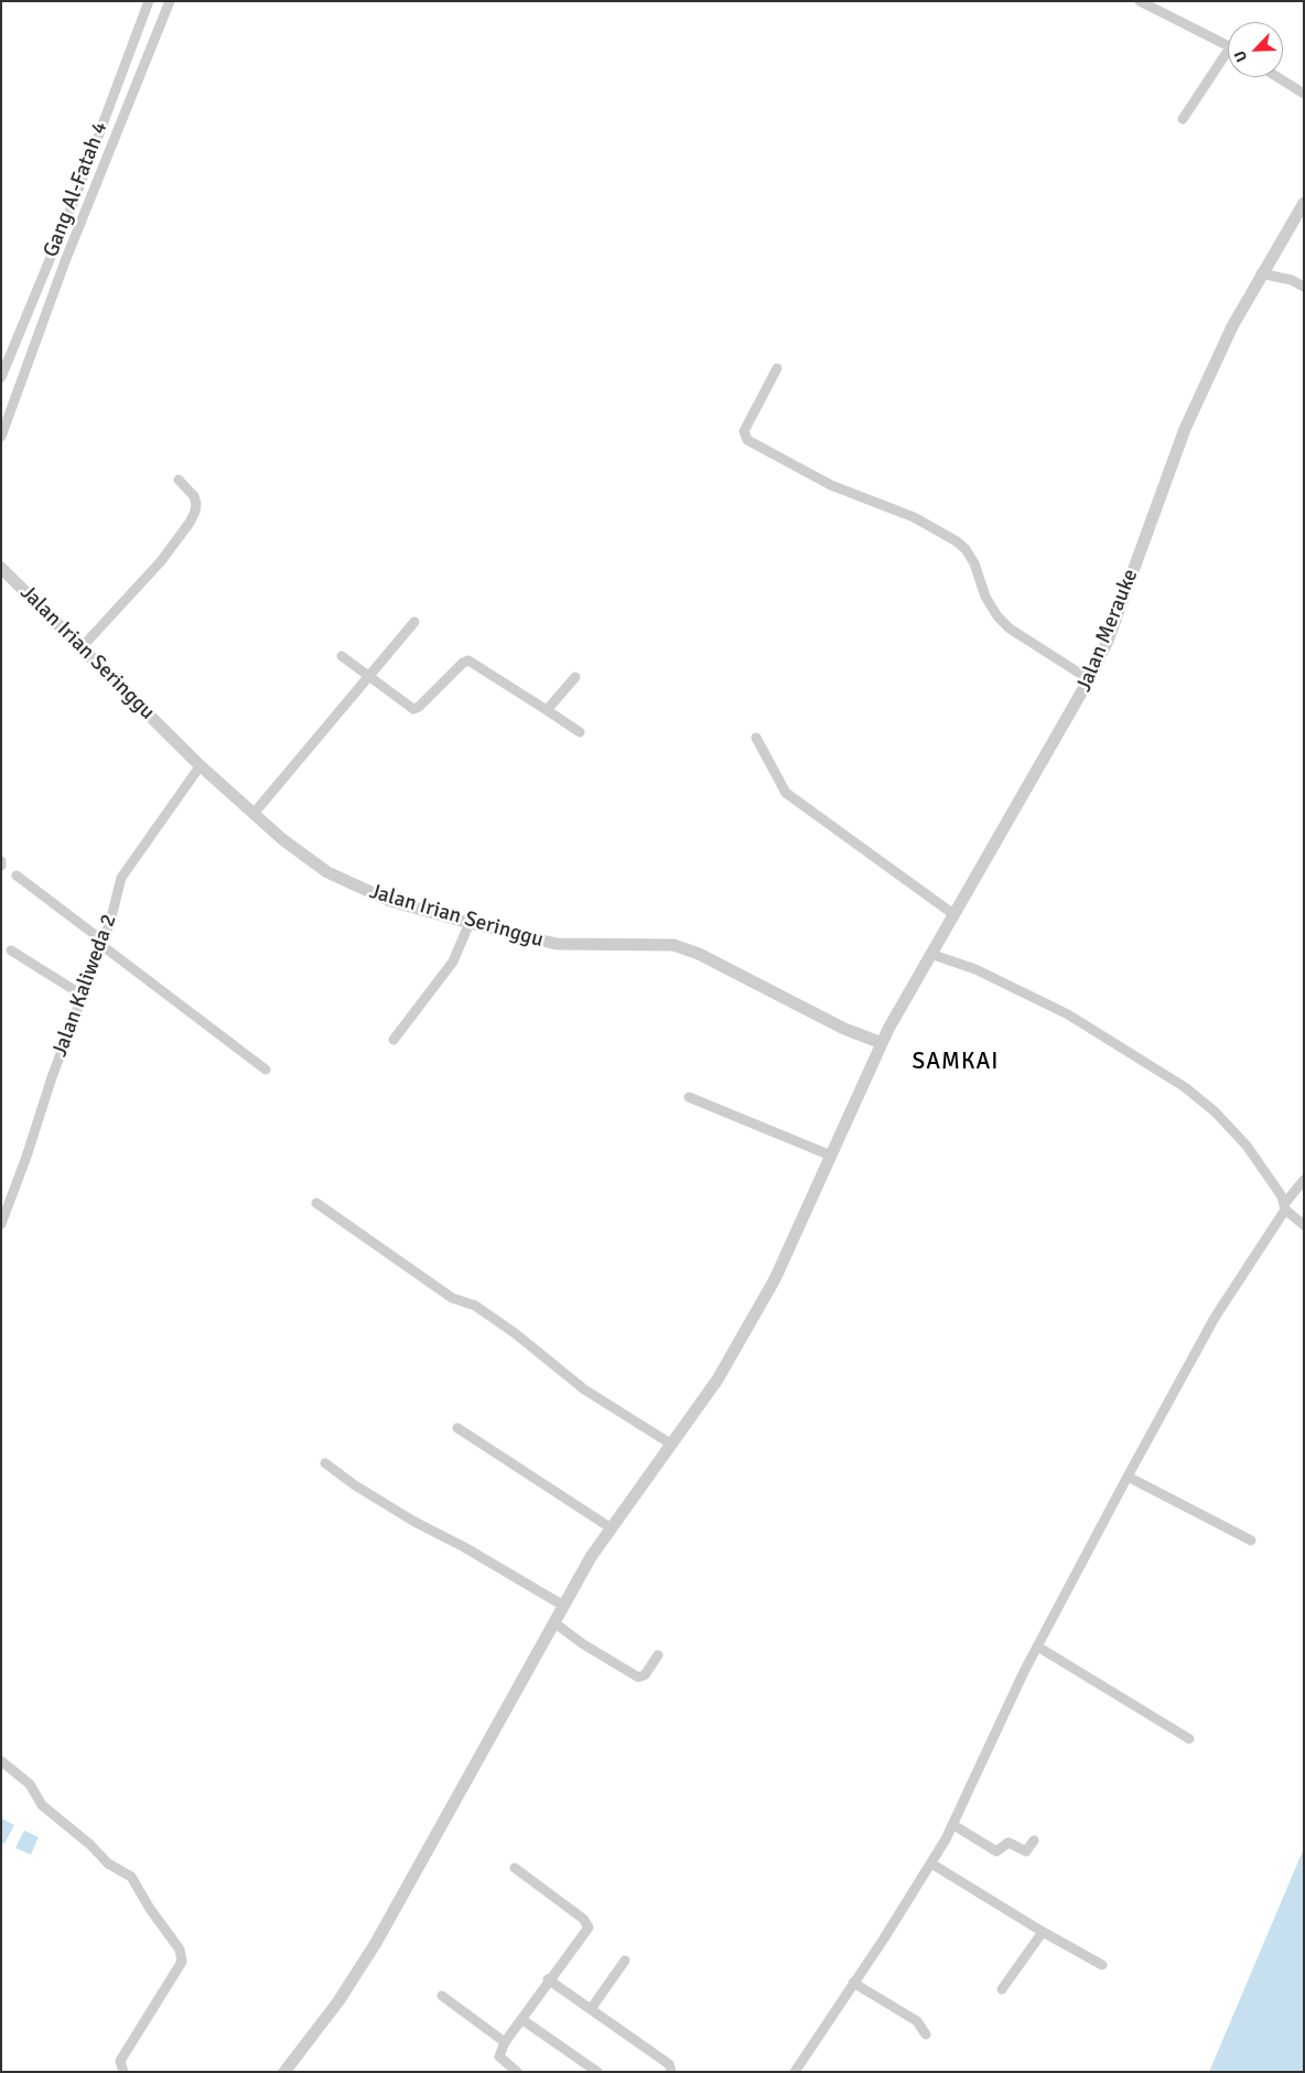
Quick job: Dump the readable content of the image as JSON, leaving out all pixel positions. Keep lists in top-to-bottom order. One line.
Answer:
{"streets":{"street":["Gang Al-Fatah 4","Jalan Merauke","Jalan Irian Seringgu","Jalan Kaliweda 2"]},"crossings":[["Jalan Merauke","Jalan Irian Seringgu"],["Jalan Irian Seringgu","Jalan Kaliweda 2"]],"districts":["SAMKAI"],"north":"bottom left"}
